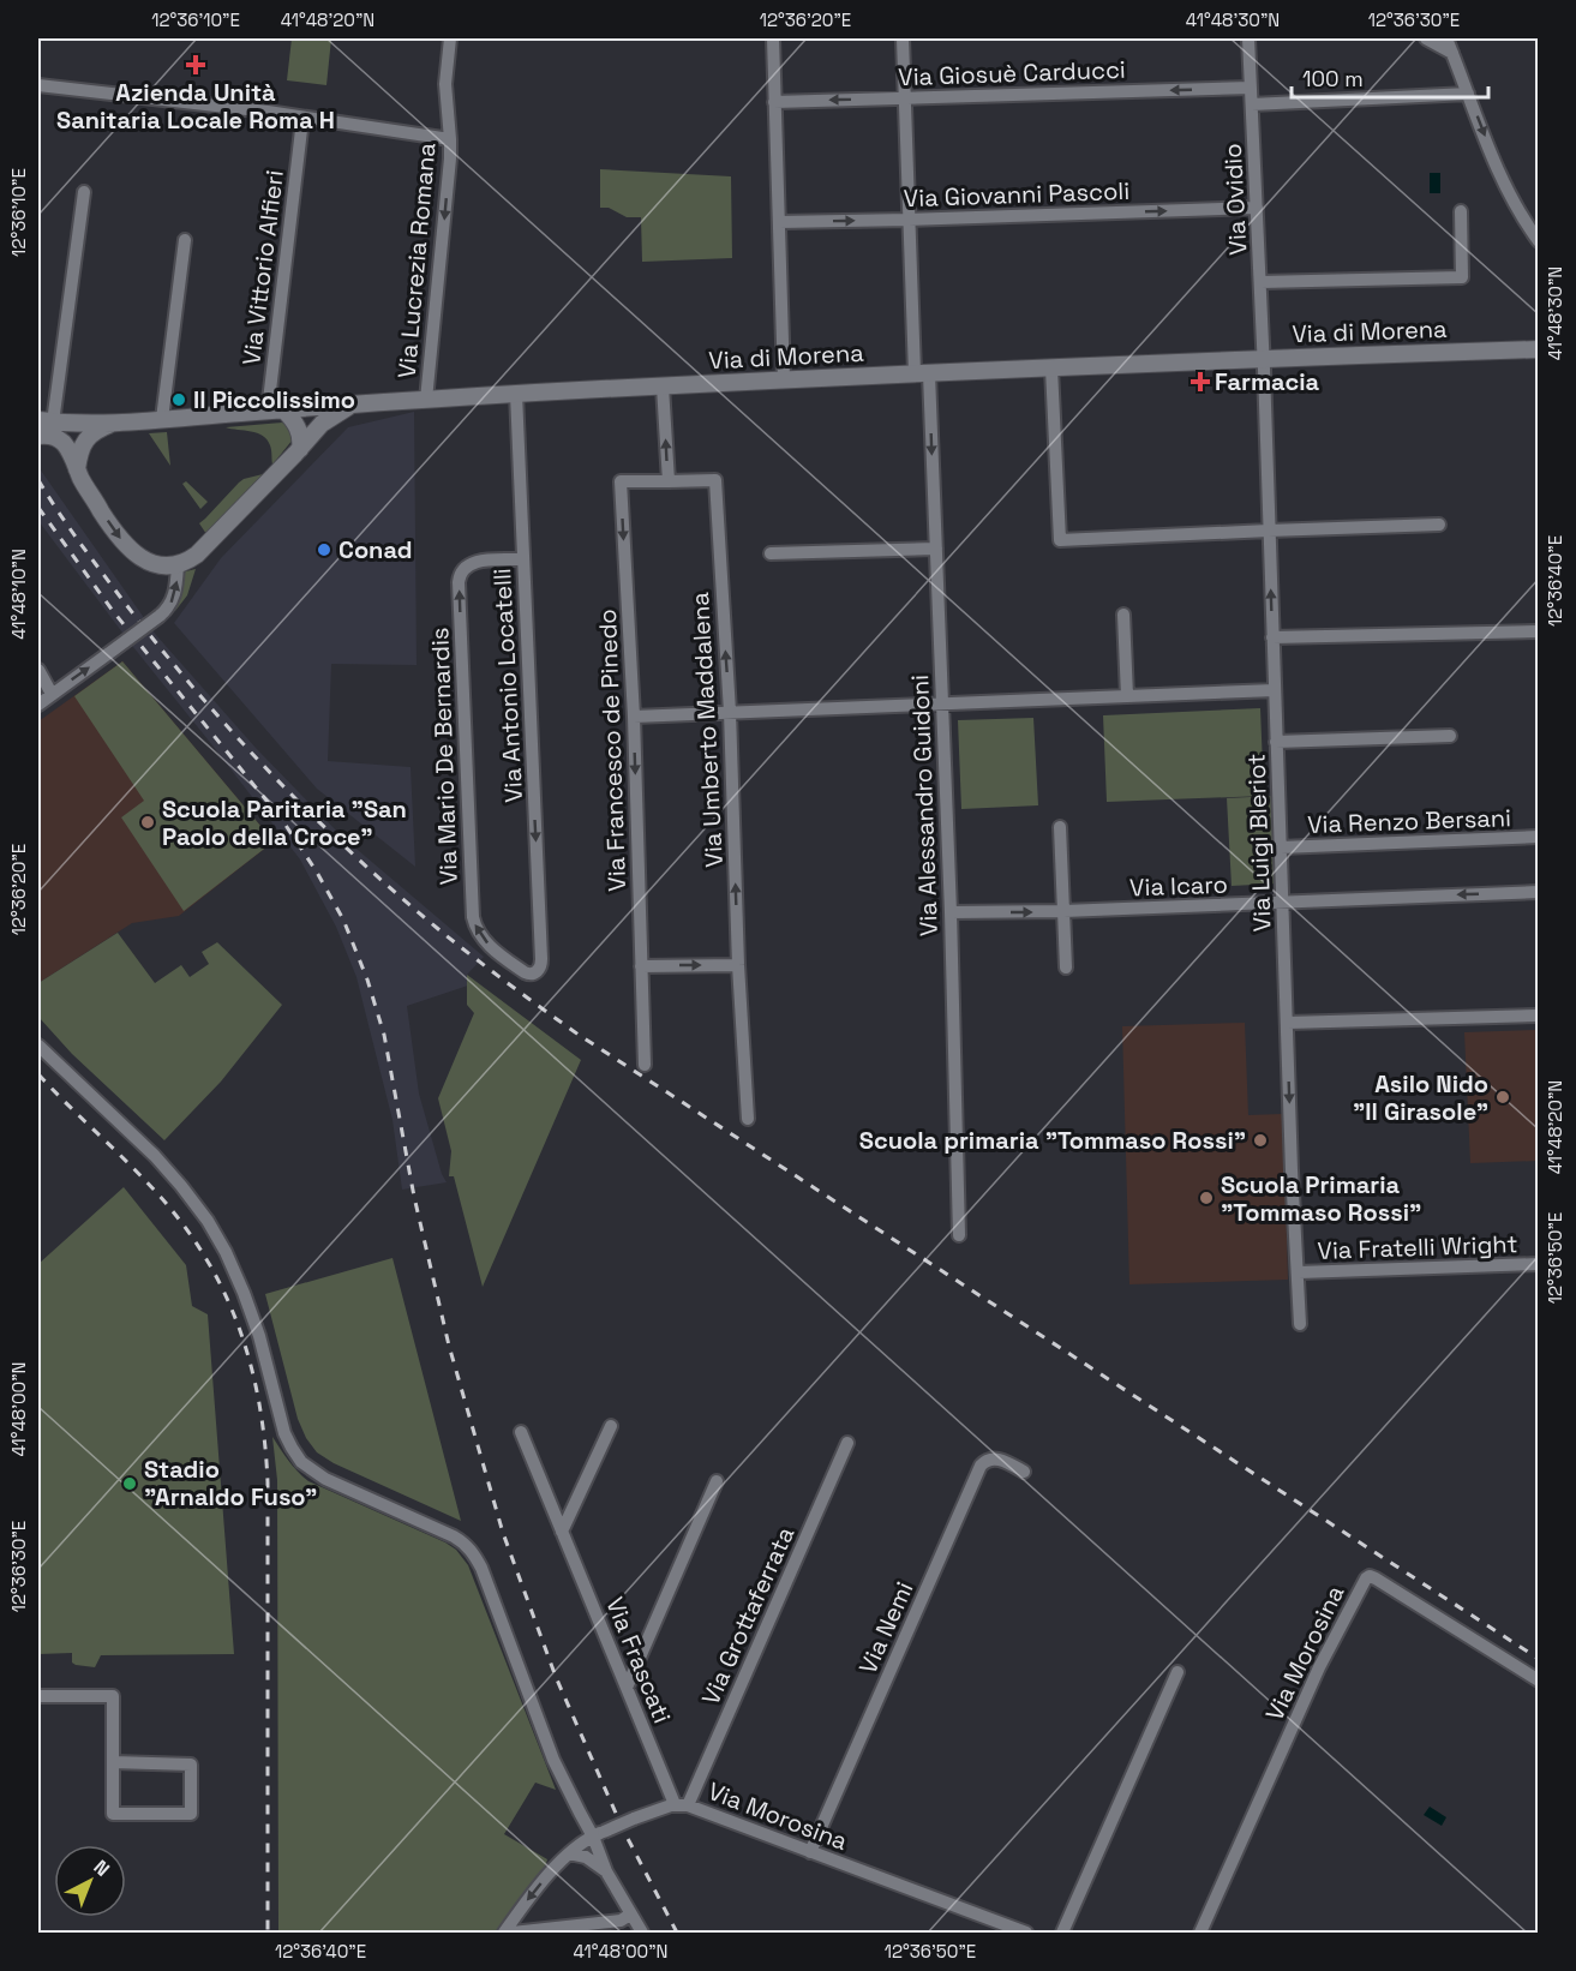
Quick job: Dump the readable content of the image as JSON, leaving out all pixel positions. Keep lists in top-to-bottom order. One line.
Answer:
{"streets":{"street":["Via Giosuè Carducci","Via Giovanni Pascoli","Via Ovidio","Via Lucrezia Romana","Via Vittorio Alfieri","Via di Morena","Via Antonio Locatelli","Via Umberto Maddalena","Via Francesco de Pinedo","Via Mario De Bernardis","Via Alessandro Guidoni","Via Renzo Bersani","Via Luigi Bleriot","Via Icaro","Via Fratelli Wright","Via Grottaferrata","Via Nemi","Via Morosina","Via Frascati"]},"crossings":[["Via Giosuè Carducci","Via Ovidio"],["Via Giosuè Carducci","Via Alessandro Guidoni"],["Via Giovanni Pascoli","Via Ovidio"],["Via Giovanni Pascoli","Via Alessandro Guidoni"],["Via Ovidio","Via di Morena"],["Via Ovidio","Via Luigi Bleriot"],["Via Lucrezia Romana","Via di Morena"],["Via Vittorio Alfieri","Via di Morena"],["Via di Morena","Via Antonio Locatelli"],["Via di Morena","Via Alessandro Guidoni"],["Via di Morena","Via Luigi Bleriot"],["Via Antonio Locatelli","Via Mario De Bernardis"],["Via Umberto Maddalena","Via Francesco de Pinedo"],["Via Alessandro Guidoni","Via Icaro"],["Via Renzo Bersani","Via Luigi Bleriot"],["Via Luigi Bleriot","Via Icaro"],["Via Luigi Bleriot","Via Fratelli Wright"],["Via Grottaferrata","Via Morosina"],["Via Grottaferrata","Via Frascati"],["Via Nemi","Via Morosina"],["Via Morosina","Via Frascati"]],"one_way":["Via Giosuè Carducci","Via Giovanni Pascoli","Via Lucrezia Romana","Via Antonio Locatelli","Via Umberto Maddalena","Via Francesco de Pinedo","Via Mario De Bernardis"],"places":{"health":["Azienda Unità Sanitaria Locale Roma H","Farmacia"],"other":["Il Piccolissimo","Conad","Scuola Paritaria \"San Paolo della Croce\"","Asilo Nido \"Il Girasole\"","Scuola primaria \"Tommaso Rossi\"","Scuola Primaria \"Tommaso Rossi\"","Stadio \"Arnaldo Fuso\""]},"scale_bar":"100 m","north":"top right","coordinates":["12°36'10\"E","41°48'20\"N","12°36'20\"E","41°48'30\"N","12°36'30\"E","12°36'40\"E","41°48'10\"N","12°36'50\"E","41°48'00\"N"]}
